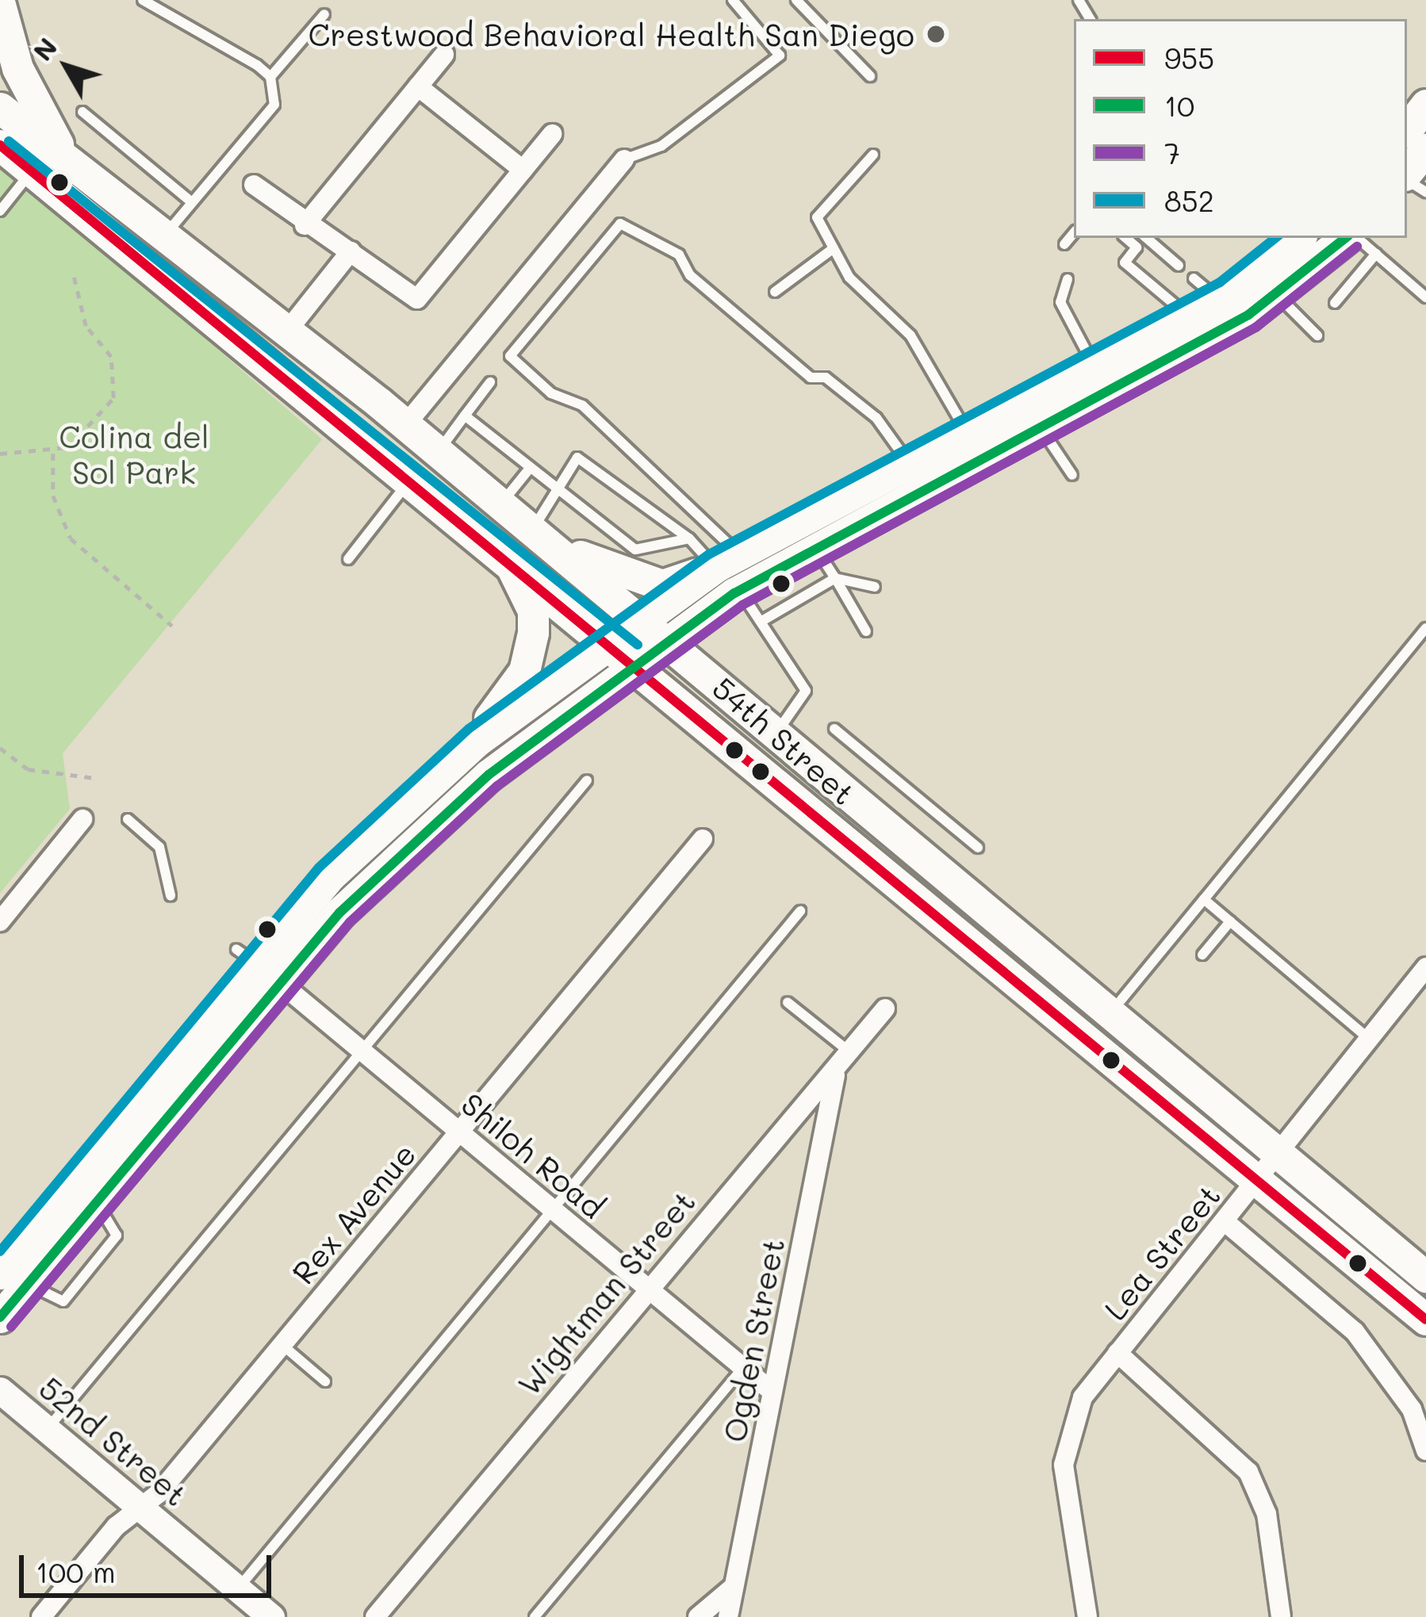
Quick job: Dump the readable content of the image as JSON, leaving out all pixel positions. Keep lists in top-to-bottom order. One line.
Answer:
{"streets":{"main road":["54th Street"],"street":["Shiloh Road","Rex Avenue","Lea Street","Wightman Street","Ogden Street","52nd Street"]},"crossings":[["54th Street","Lea Street"],["Shiloh Road","Rex Avenue"],["Shiloh Road","Wightman Street"],["Shiloh Road","Ogden Street"],["Rex Avenue","52nd Street"],["Wightman Street","Ogden Street"]],"parks":["Colina del Sol Park"],"places":["Crestwood Behavioral Health San Diego"],"lines":["transit line 852","transit line 955","transit line 10","transit line 7"],"legend":["955","10","7","852"],"scale_bar":"100 m","north":"top left"}
